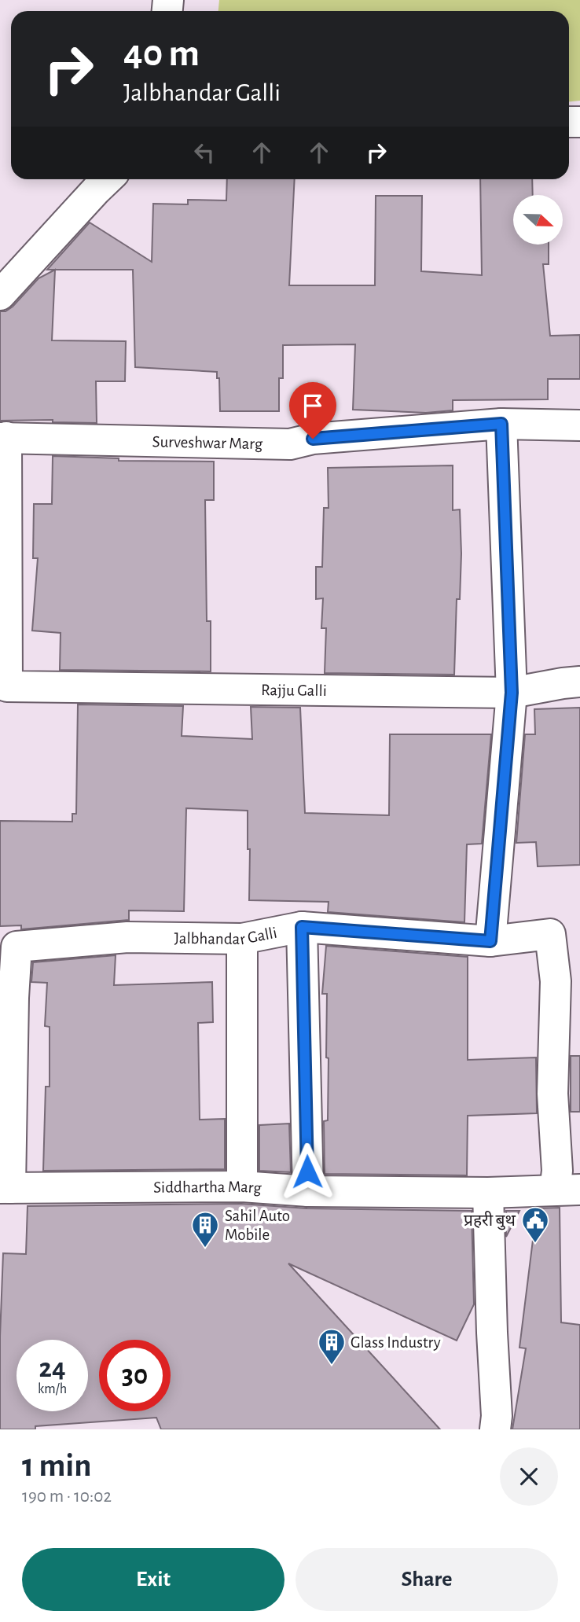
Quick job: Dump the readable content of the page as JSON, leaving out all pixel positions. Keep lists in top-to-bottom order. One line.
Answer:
{"streets":{"street":["Surveshwar Marg","Rajju Galli","Jalbhandar Galli","Siddhartha Marg"]},"crossings":[["Surveshwar Marg","Rajju Galli"],["Jalbhandar Galli","Siddhartha Marg"]],"places":{"public building":["प्रहरी बुथ"],"building":["Sahil Auto Mobile","Glass Industry"]},"north":"right","page":{"turn":["40 m","Jalbhandar Galli"],"speed":"24 km/h","limit":"30","heading":["1 min","190 m · 10:02"],"buttons":["Exit","Share"]}}
